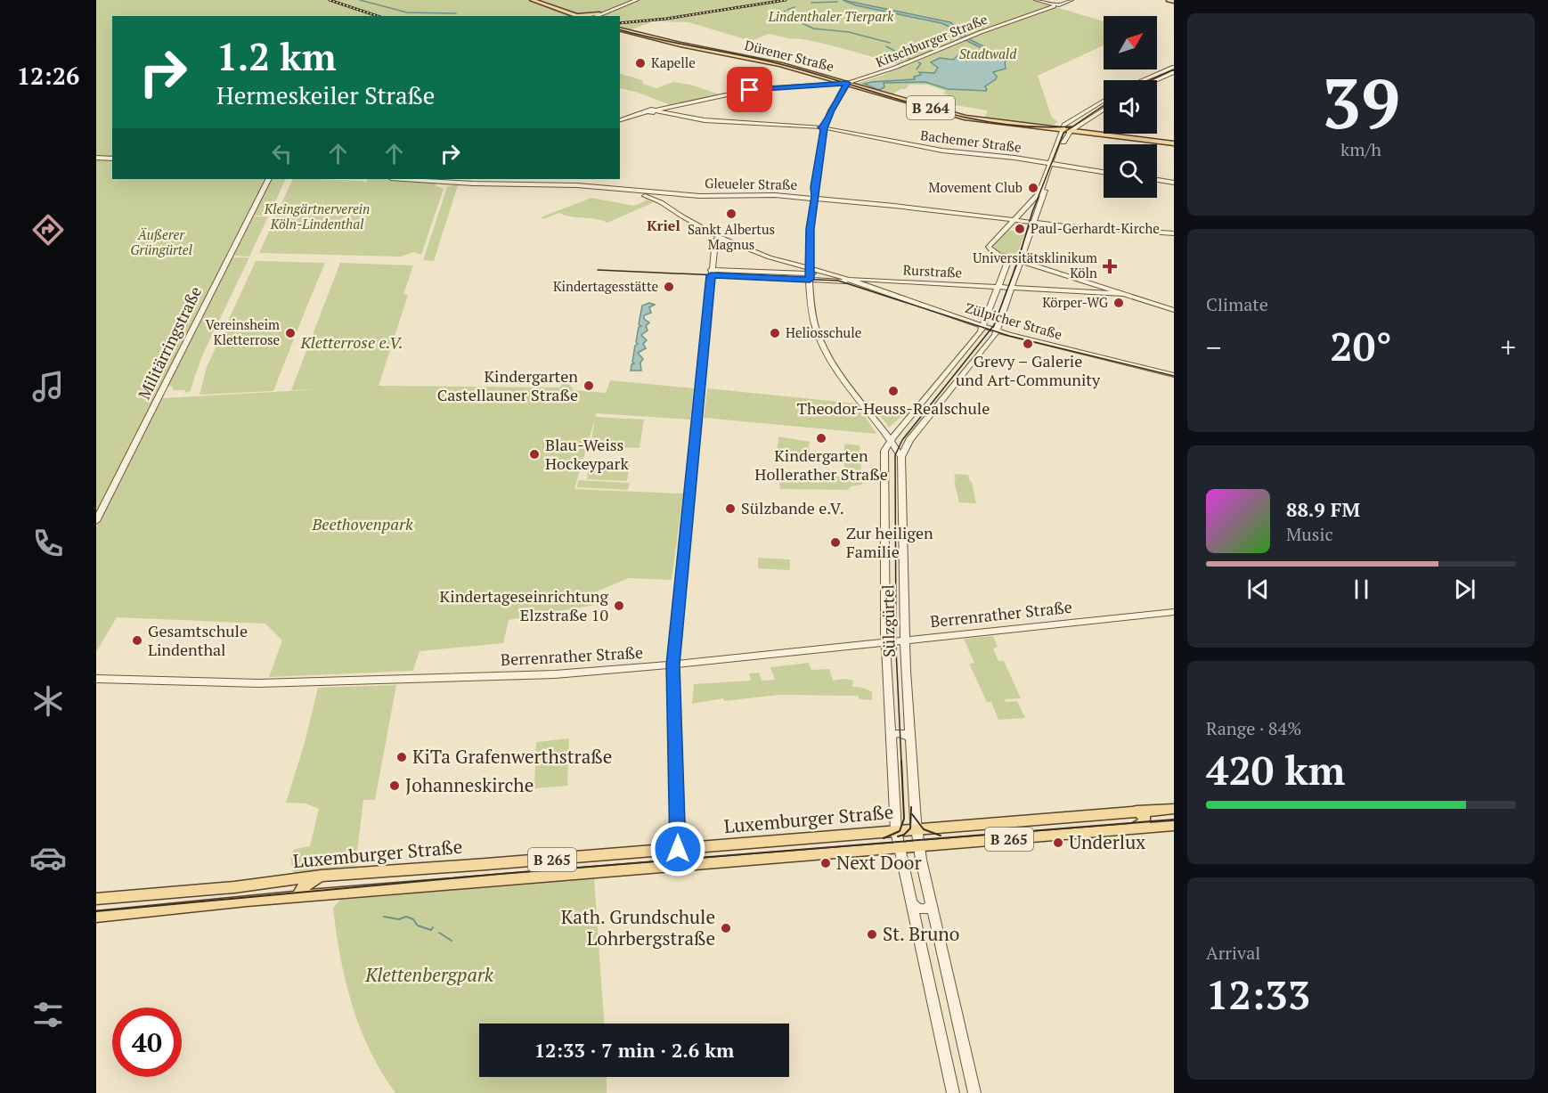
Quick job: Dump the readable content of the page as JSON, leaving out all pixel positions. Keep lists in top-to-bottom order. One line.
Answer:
{"streets":{"main road":["Dürener Straße","B 264","Luxemburger Straße","B 265"],"street":["Kitschburger Straße","Bachemer Straße","Gleueler Straße","Rurstraße","Zülpicher Straße","Militärringstraße","Berrenrather Straße","Sülzgürtel"]},"crossings":[["Kitschburger Straße","Dürener Straße"],["Kitschburger Straße","Bachemer Straße"],["Gleueler Straße","Zülpicher Straße"],["Rurstraße","Zülpicher Straße"],["Berrenrather Straße","Sülzgürtel"],["Sülzgürtel","Luxemburger Straße"]],"districts":["Kriel"],"parks":["Lindenthaler Tierpark","Stadtwald","Kleingärtnerverein Köln-Lindenthal","Äußerer Grüngürtel","Kletterrose e.V.","Beethovenpark","Klettenbergpark"],"places":{"other":["Kapelle","Movement Club","Sankt Albertus Magnus","Paul-Gerhardt-Kirche","Kindertagesstätte","Körper-WG","Vereinsheim Kletterrose","Heliosschule","Grevy – Galerie und Art-Community","Kindergarten Castellauner Straße","Theodor-Heuss-Realschule","Kindergarten Hollerather Straße","Blau-Weiss Hockeypark","Sülzbande e.V.","Zur heiligen Familie","Kindertageseinrichtung Elzstraße 10","Gesamtschule Lindenthal","KiTa Grafenwerthstraße","Johanneskirche","Underlux","Next Door","Kath. Grundschule Lohrbergstraße","St. Bruno"],"health":["Universitätsklinikum Köln"]},"north":"top right","page":{"tabs":"12:26","tile":[["39","km/h"],"Climate",["Range · 84%","420 km"],["Arrival","12:33"]],"turn":["1.2 km","Hermeskeiler Straße"],"heat":["−","20°","+"],"song":["88.9 FM","Music"],"limit":"40","trip":"12:33 · 7 min · 2.6 km"}}
